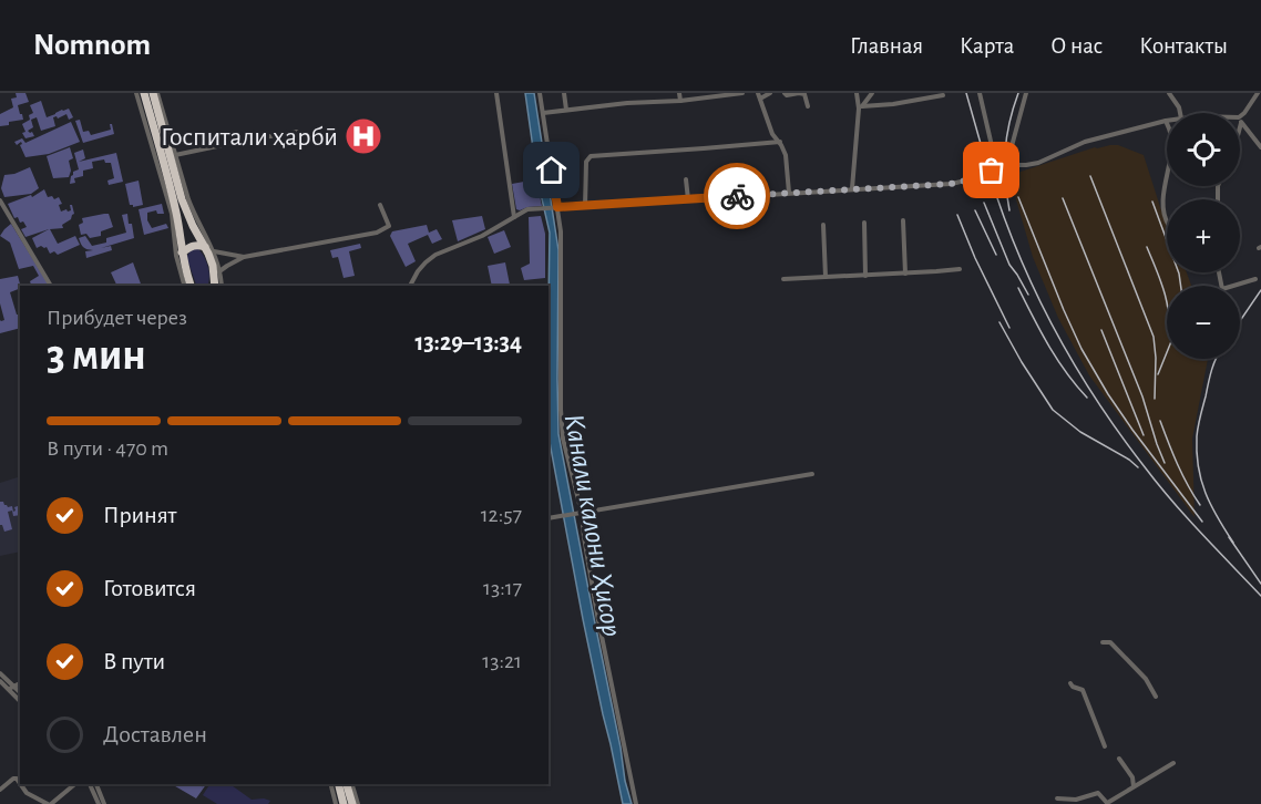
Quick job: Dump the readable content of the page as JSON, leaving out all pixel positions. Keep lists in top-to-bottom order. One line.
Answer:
{"water":["Канали калони Ҳисор"],"places":{"hospital":["Госпитали ҳарбӣ"]},"page":{"header":"Nomnom","nav":["Главная","Карта","О нас","Контакты"],"map_buttons":["+","−"],"heading":["3 мин","Прибудет через","13:29–13:34"],"bar":"В пути · 470 m","list":[["Принят","12:57"],["Готовится","13:17"],["В пути","13:21"],"Доставлен"]}}
